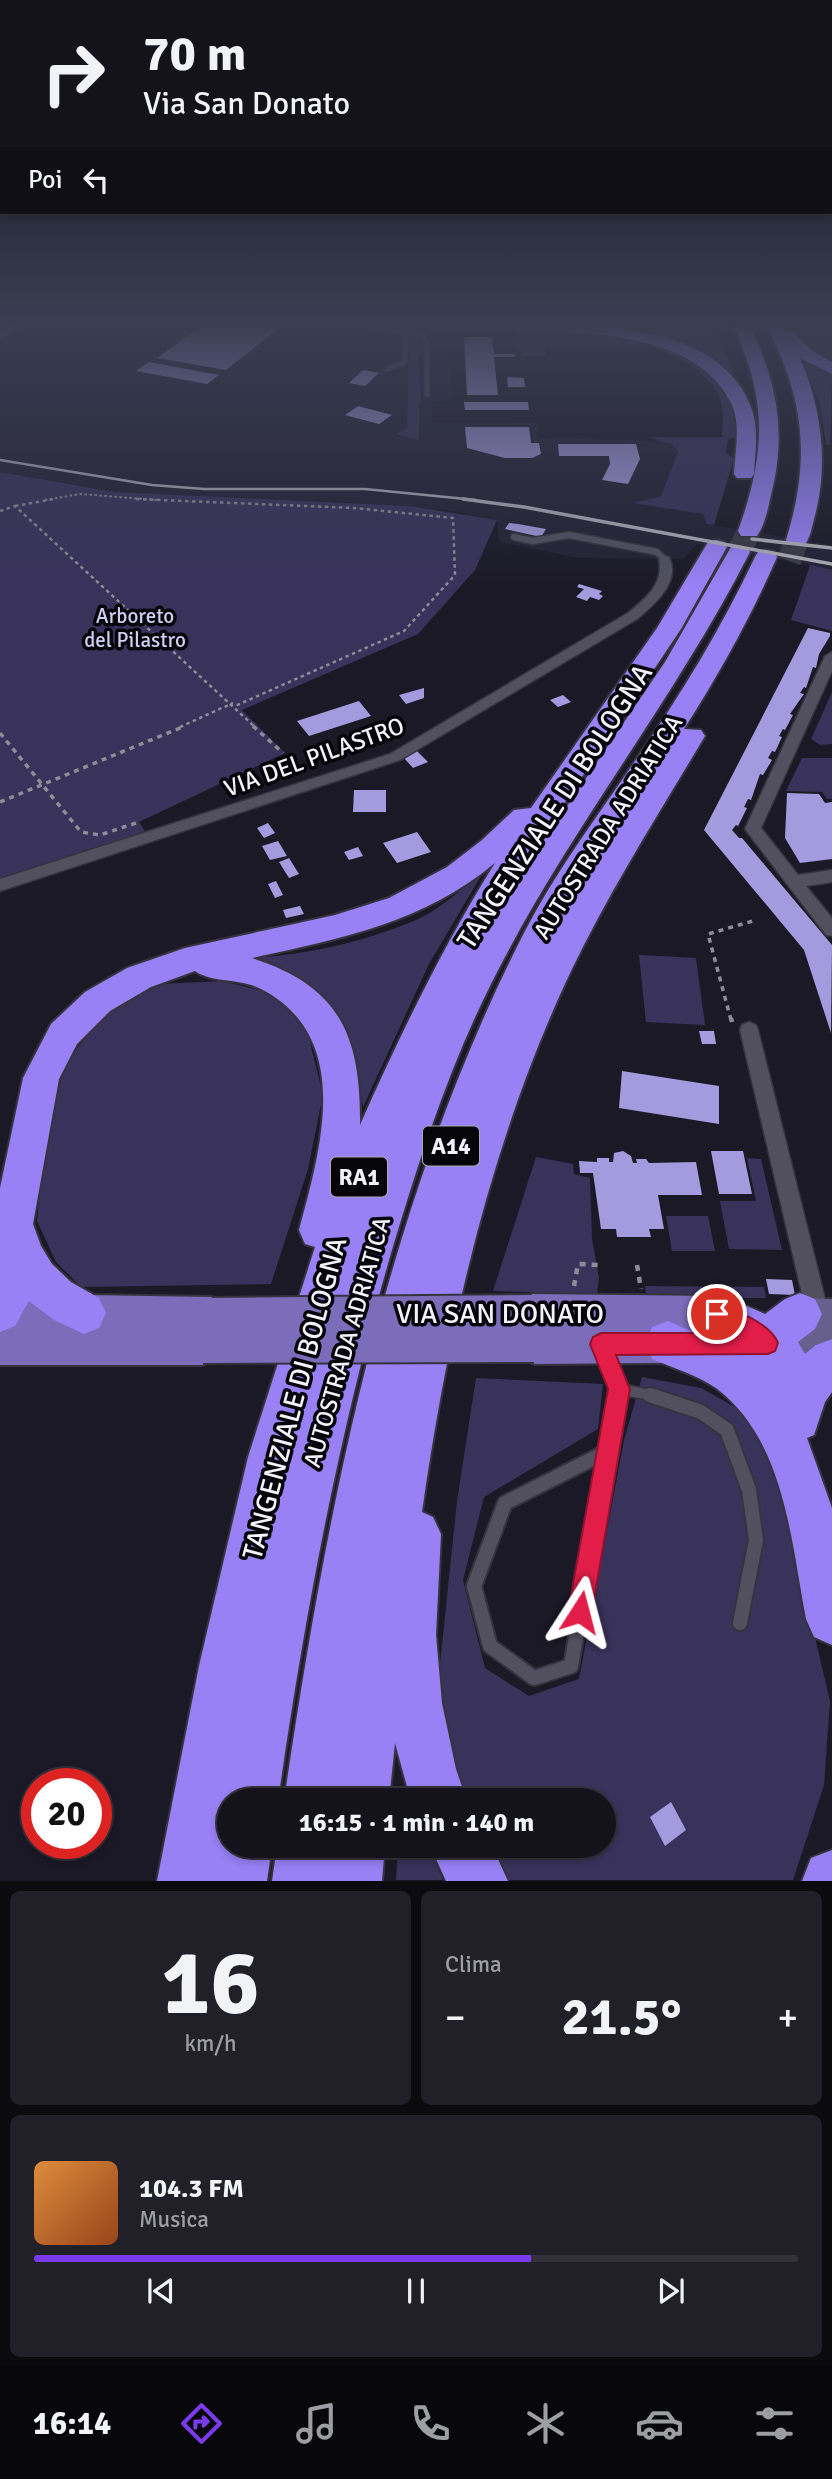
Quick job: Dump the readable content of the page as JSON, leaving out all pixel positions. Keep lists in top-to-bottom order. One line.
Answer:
{"streets":{"highway":["TANGENZIALE DI BOLOGNA","AUTOSTRADA ADRIATICA","A14","RA1"],"main road":["VIA SAN DONATO"],"street":["VIA DEL PILASTRO"]},"crossings":[["TANGENZIALE DI BOLOGNA","AUTOSTRADA ADRIATICA"]],"parks":["Arboreto del Pilastro"],"page":{"turn":["70 m","Via San Donato"],"then":"Poi","limit":"20","trip":"16:15 · 1 min · 140 m","tile":[["16","km/h"],"Clima"],"heat":["−","21.5°","+"],"song":["104.3 FM","Musica"],"tabs":"16:14"}}
